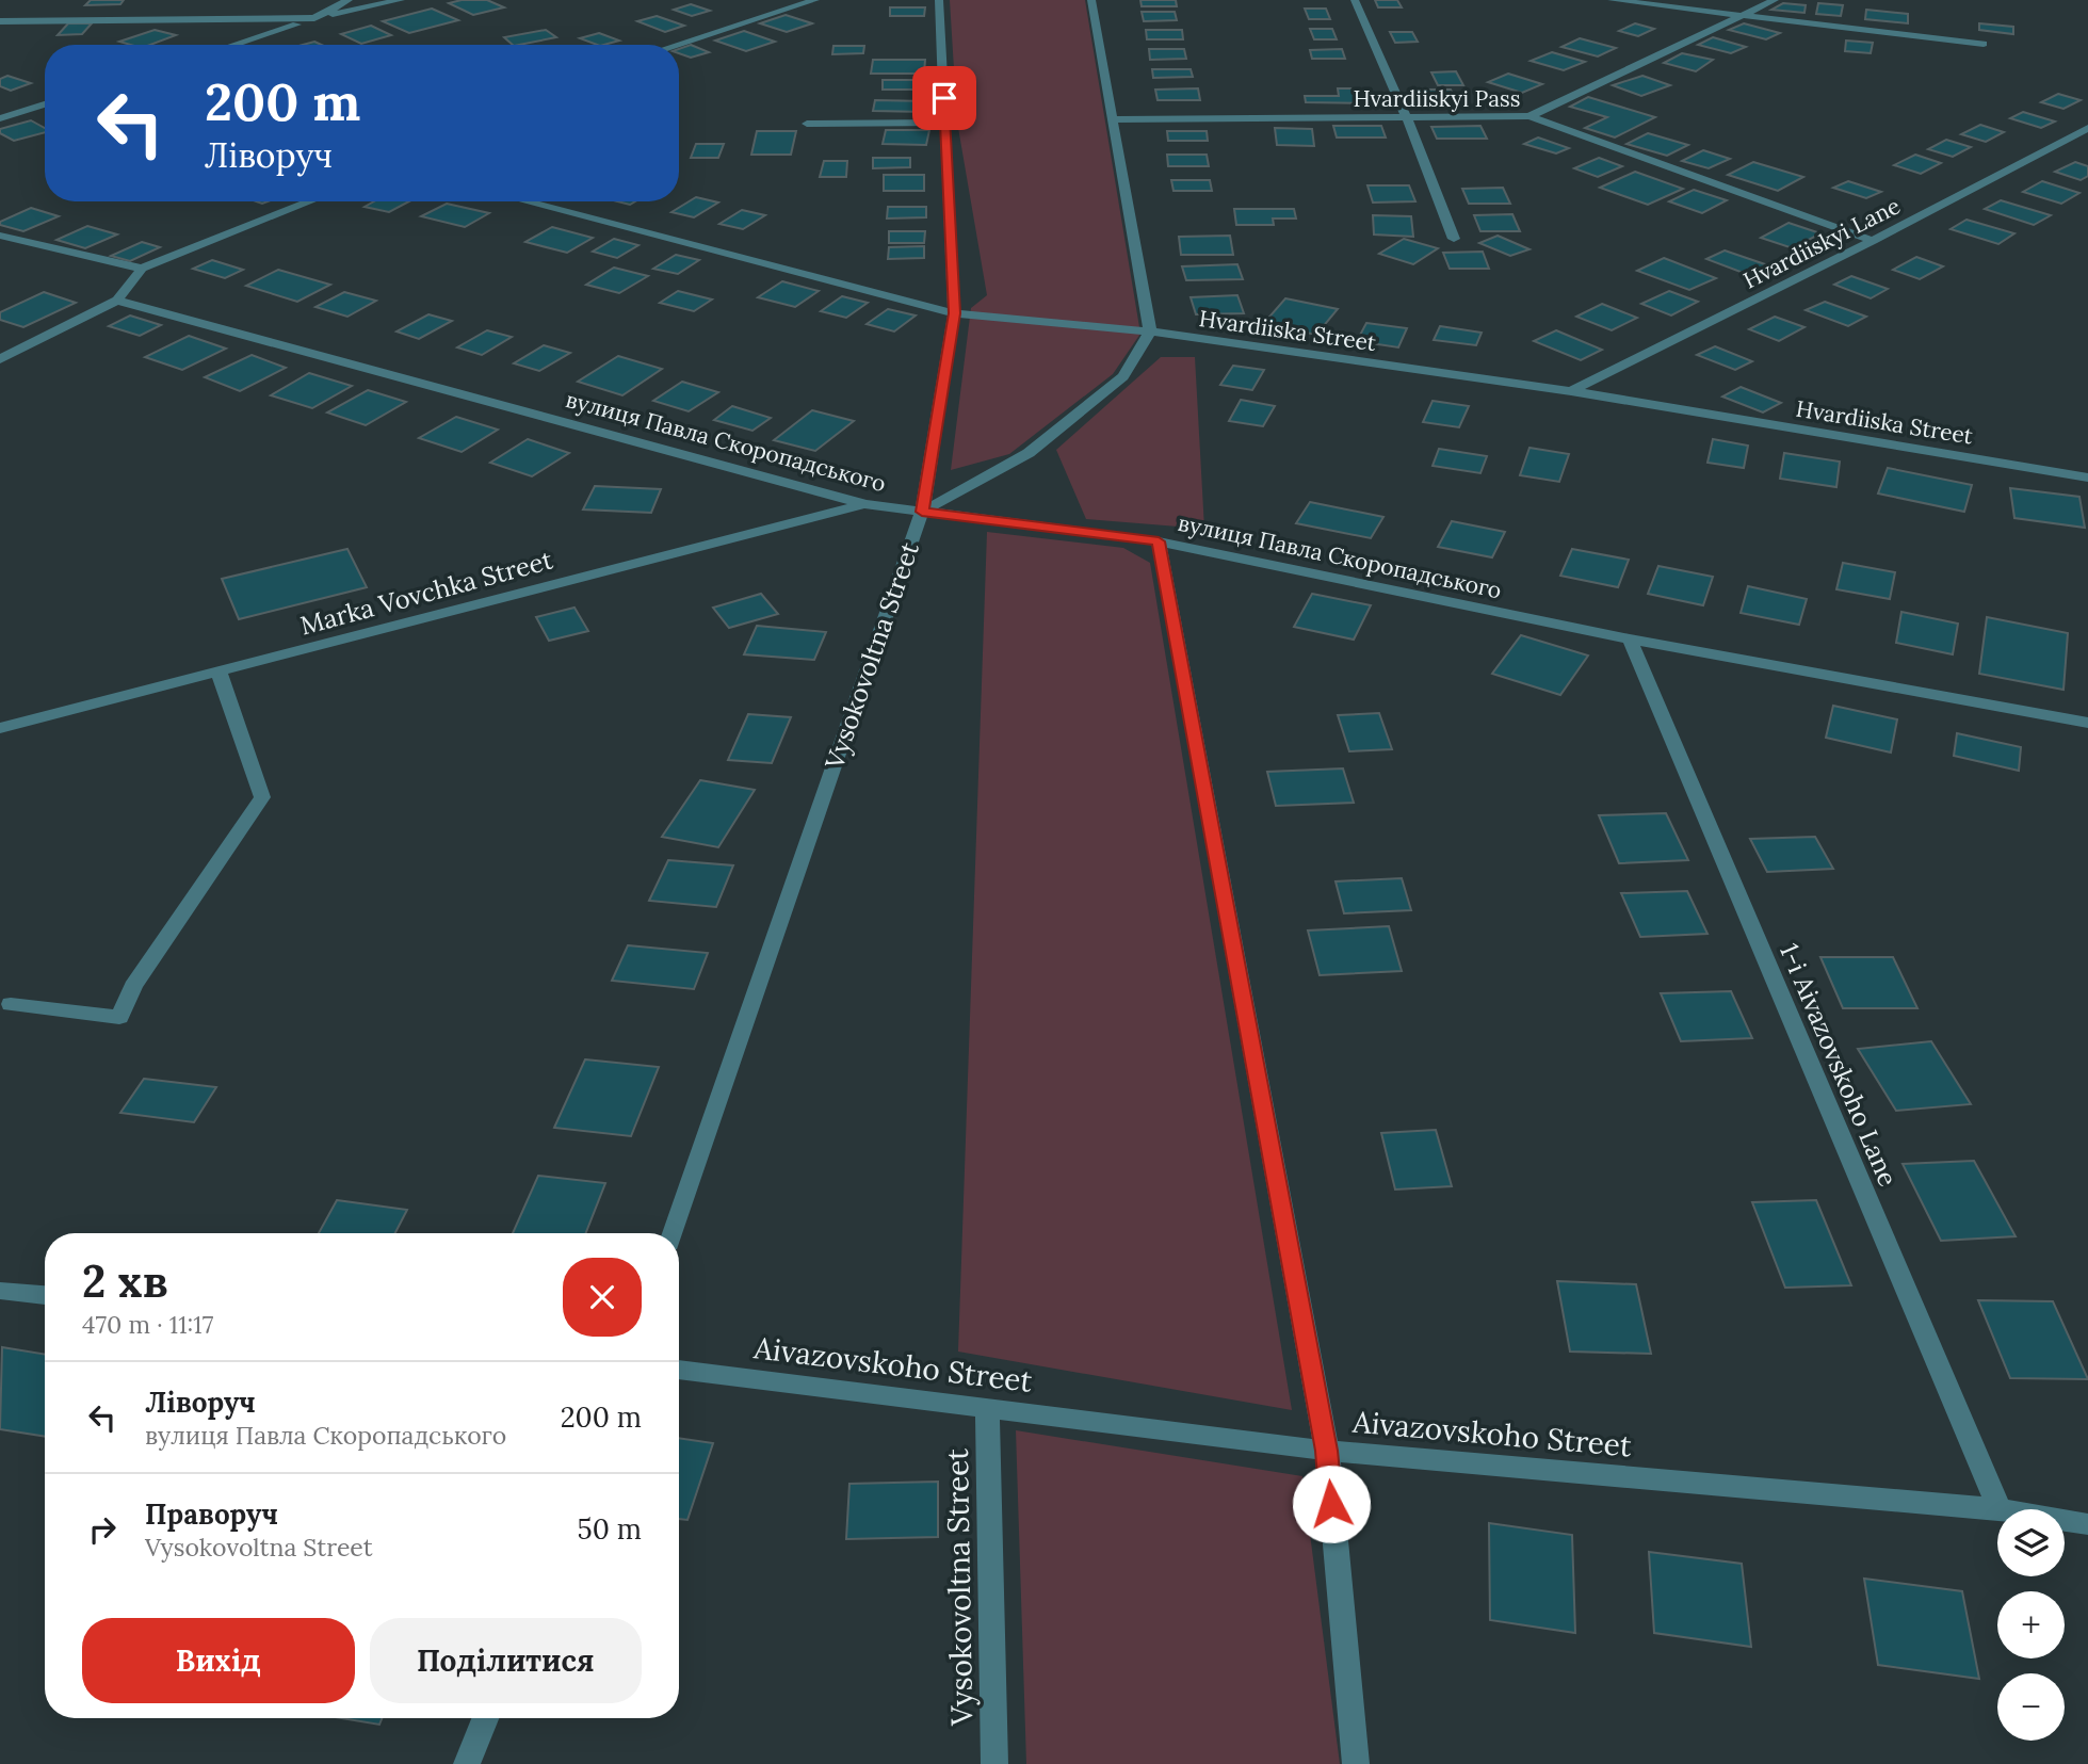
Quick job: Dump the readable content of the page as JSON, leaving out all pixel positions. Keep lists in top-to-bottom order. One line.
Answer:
{"streets":{"street":["Hvardiiskyi Pass","Hvardiiskyi Lane","Hvardiiska Street","вулиця Павла Скоропадського","Marka Vovchka Street","Vysokovoltna Street","1-i Aivazovskoho Lane","Aivazovskoho Street"]},"crossings":[["Hvardiiskyi Pass","Hvardiiskyi Lane"],["Hvardiiskyi Lane","Hvardiiska Street"],["Hvardiiska Street","Vysokovoltna Street"],["вулиця Павла Скоропадського","Marka Vovchka Street"],["вулиця Павла Скоропадського","Vysokovoltna Street"],["вулиця Павла Скоропадського","1-i Aivazovskoho Lane"],["Vysokovoltna Street","Aivazovskoho Street"],["1-i Aivazovskoho Lane","Aivazovskoho Street"]],"page":{"turn":["200 m","Ліворуч"],"heading":["2 хв","470 m · 11:17"],"list":[{"name":"Ліворуч","note":"вулиця Павла Скоропадського","value":"200 m"},{"name":"Праворуч","note":"Vysokovoltna Street","value":"50 m"}],"map_buttons":["+","−"],"buttons":["Вихід","Поділитися"]}}
